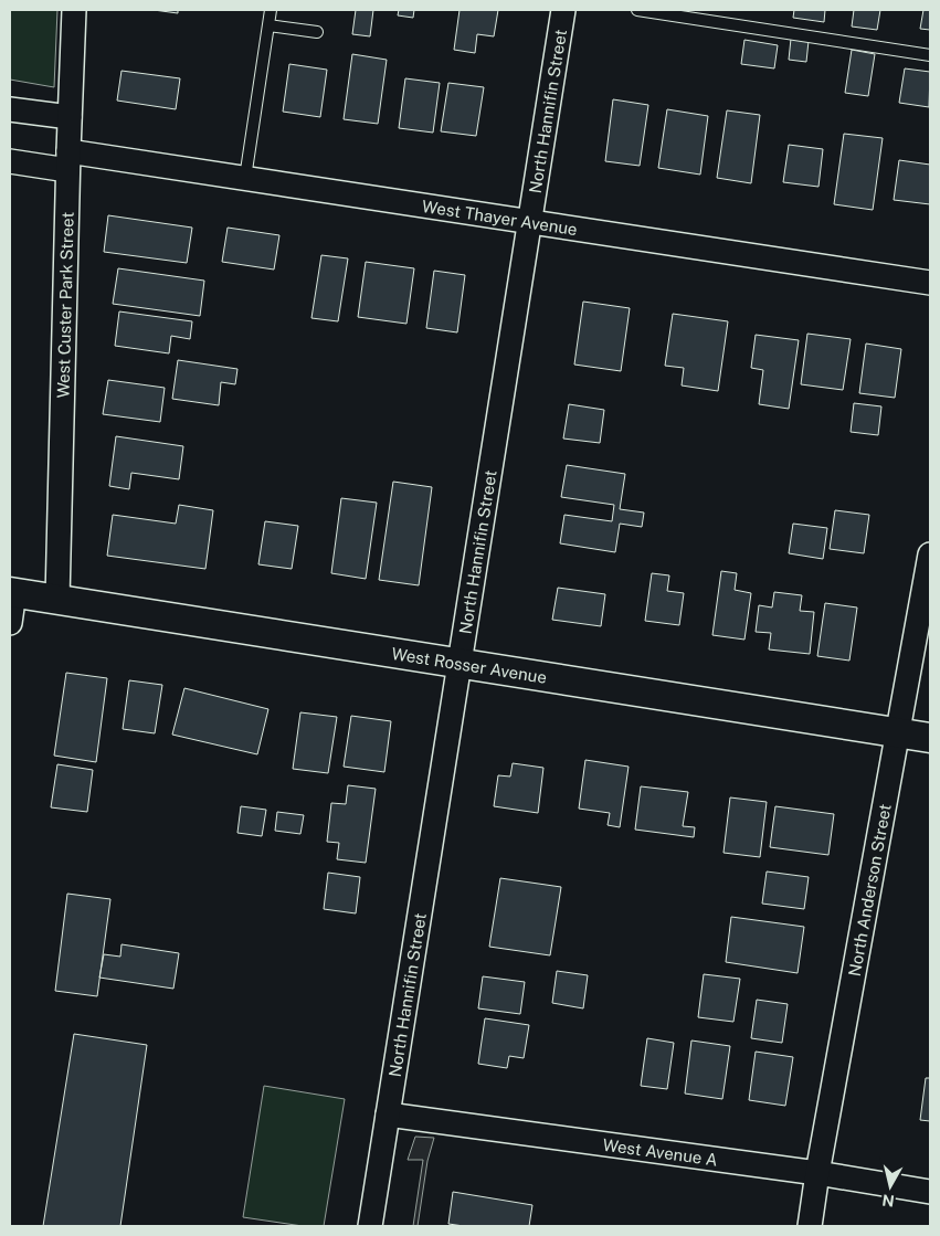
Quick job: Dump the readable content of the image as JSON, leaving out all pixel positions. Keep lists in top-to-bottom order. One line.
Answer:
{"streets":{"street":["North Hannifin Street","West Thayer Avenue","West Custer Park Street","West Rosser Avenue","North Anderson Street","West Avenue A"]},"crossings":[["North Hannifin Street","West Thayer Avenue"],["North Hannifin Street","West Rosser Avenue"],["North Hannifin Street","West Avenue A"],["West Thayer Avenue","West Custer Park Street"],["West Custer Park Street","West Rosser Avenue"],["West Rosser Avenue","North Anderson Street"],["North Anderson Street","West Avenue A"]],"north":"bottom"}
